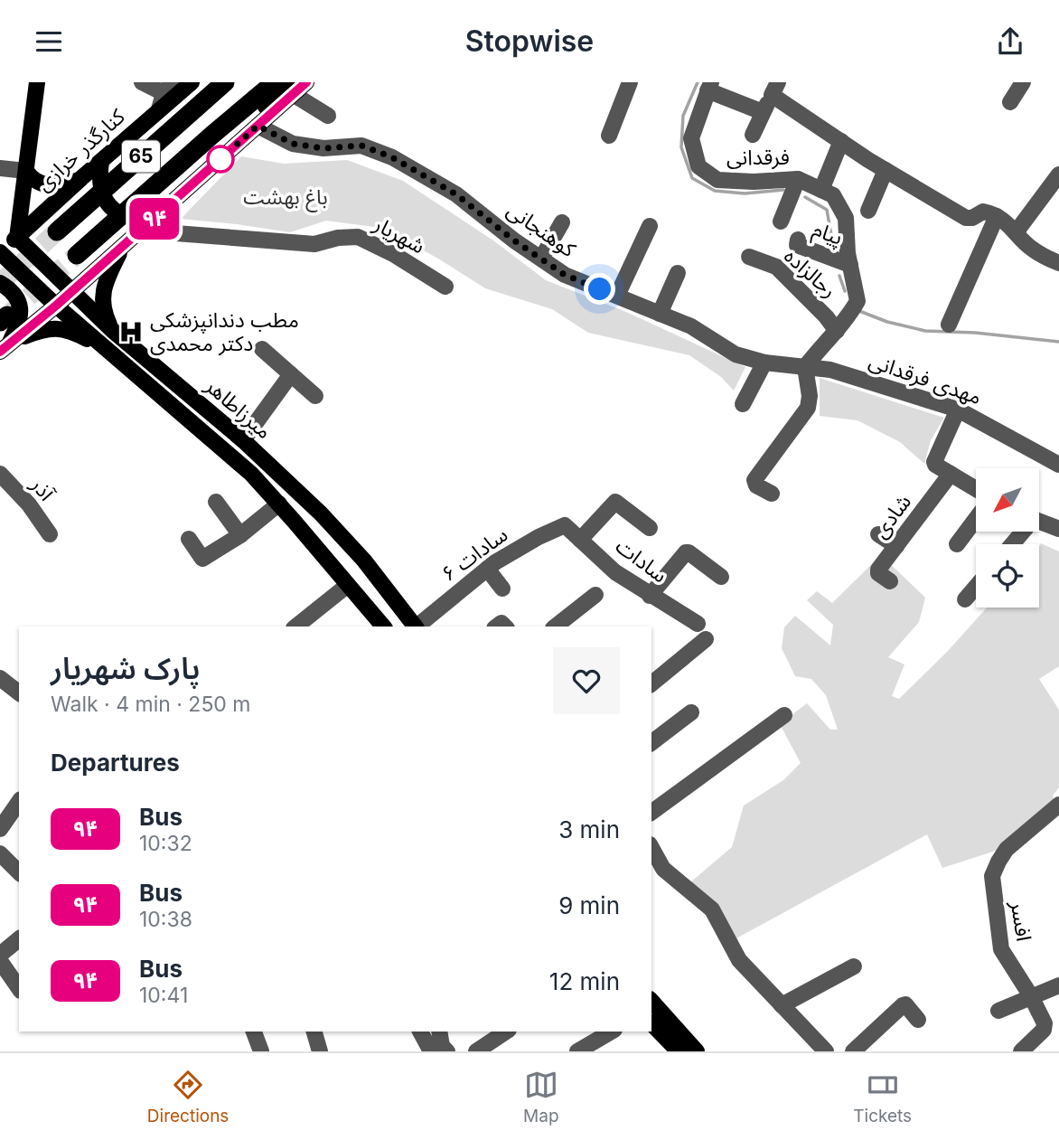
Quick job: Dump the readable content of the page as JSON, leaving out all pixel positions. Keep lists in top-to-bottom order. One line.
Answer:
{"streets":{"highway":["65"],"main road":["کنارگذر خرازی","میرزاطاهر"],"street":["فرقدانی","کوهنجانی","پیام","شهریار","رجالزاده","مهدی فرقدانی","آذر","شادی","سادات ۶","سادات","افسر"]},"crossings":[["کنارگذر خرازی","میرزاطاهر"],["فرقدانی","پیام"],["فرقدانی","رجالزاده"],["کوهنجانی","مهدی فرقدانی"],["سادات ۶","سادات"]],"parks":["باغ بهشت"],"places":{"hospital":["مطب دندانپزشکی دکتر محمدی"]},"lines":["bus line ۹۴"],"north":"bottom left","page":{"header":"Stopwise","on_map":"۹۴","heading":[["پارک شهریار","Walk · 4 min · 250 m"],"Departures"],"list":[{"mark":"۹۴","name":"Bus","note":"10:32","value":"3 min"},{"mark":"۹۴","name":"Bus","note":"10:38","value":"9 min"},{"mark":"۹۴","name":"Bus","note":"10:41","value":"12 min"}],"tabs":["Directions","Map","Tickets"]}}
